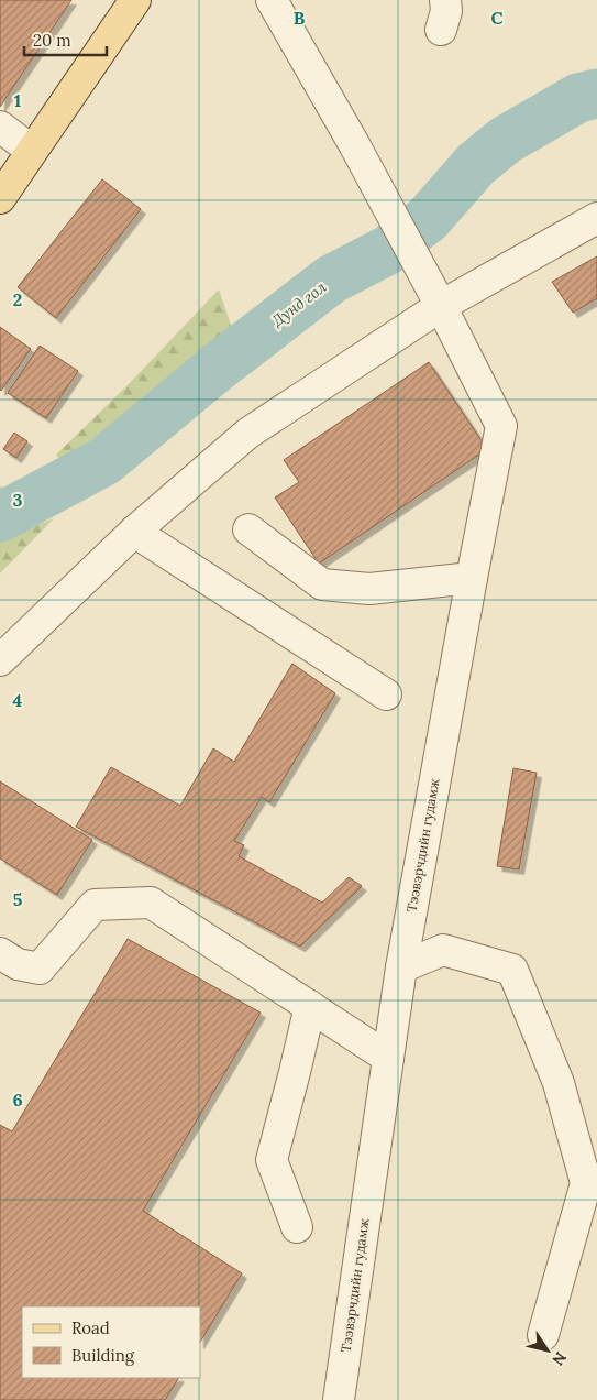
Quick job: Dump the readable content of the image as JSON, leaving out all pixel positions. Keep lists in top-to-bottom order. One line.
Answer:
{"streets":{"street":["Тээвэрчдийн гудамж"]},"water":["Дунд гол"],"legend":["Road","Building"],"scale_bar":"20 m","north":"bottom right","grid":{"columns":["B","C"],"rows":["1","2","3","4","5","6"]}}
